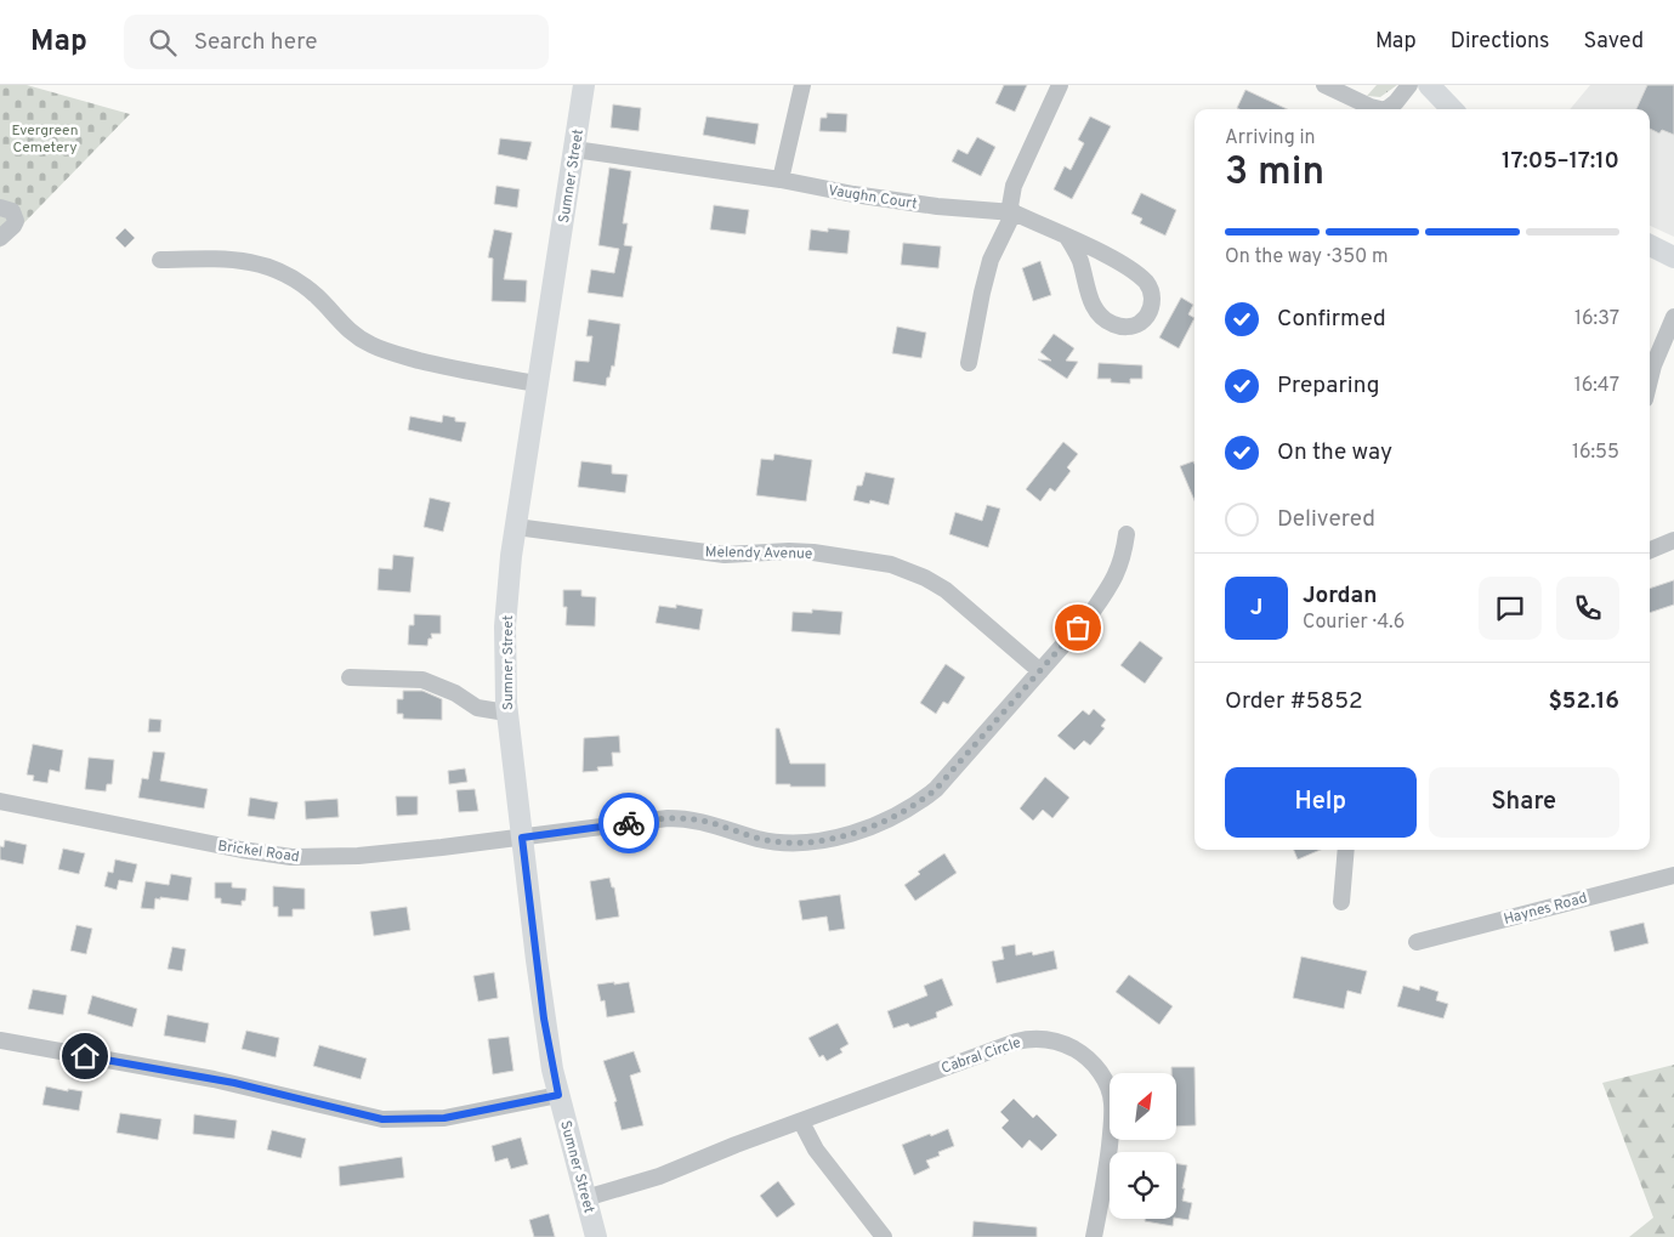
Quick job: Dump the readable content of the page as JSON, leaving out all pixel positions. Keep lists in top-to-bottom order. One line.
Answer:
{"streets":{"main road":["Sumner Street"],"street":["Vaughn Court","Melendy Avenue","Brickel Road","Haynes Road","Cabral Circle"]},"crossings":[["Sumner Street","Vaughn Court"],["Sumner Street","Melendy Avenue"],["Sumner Street","Brickel Road"],["Sumner Street","Cabral Circle"],["Melendy Avenue","Brickel Road"]],"parks":["Evergreen Cemetery"],"north":"top right","page":{"header":"Map","search":"Search here","nav":["Map","Directions","Saved"],"heading":["3 min","Arriving in","17:05–17:10"],"panel":["Jordan","Courier · 4.6","Order #5852","$52.16"],"bar":"On the way · 350 m","list":[["Confirmed","16:37"],["Preparing","16:47"],["On the way","16:55"],"Delivered"],"round":"J","buttons":["Help","Share"]}}
